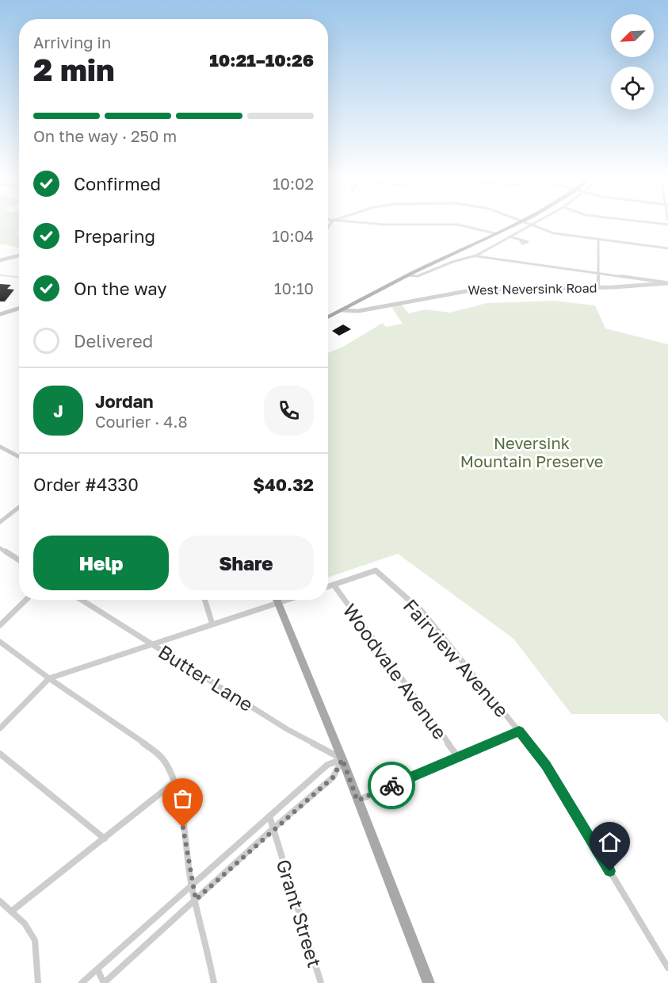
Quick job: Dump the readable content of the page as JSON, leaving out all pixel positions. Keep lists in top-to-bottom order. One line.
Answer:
{"streets":{"street":["West Neversink Road","Fairview Avenue","Woodvale Avenue","Butter Lane","Grant Street"]},"crossings":[["Fairview Avenue","Woodvale Avenue"]],"parks":["Neversink Mountain Preserve"],"north":"bottom left","page":{"heading":["2 min","Arriving in","10:21–10:26"],"panel":["Jordan","Courier · 4.8","Order #4330","$40.32"],"bar":"On the way · 250 m","list":[["Confirmed","10:02"],["Preparing","10:04"],["On the way","10:10"],"Delivered"],"round":"J","buttons":["Help","Share"]}}
